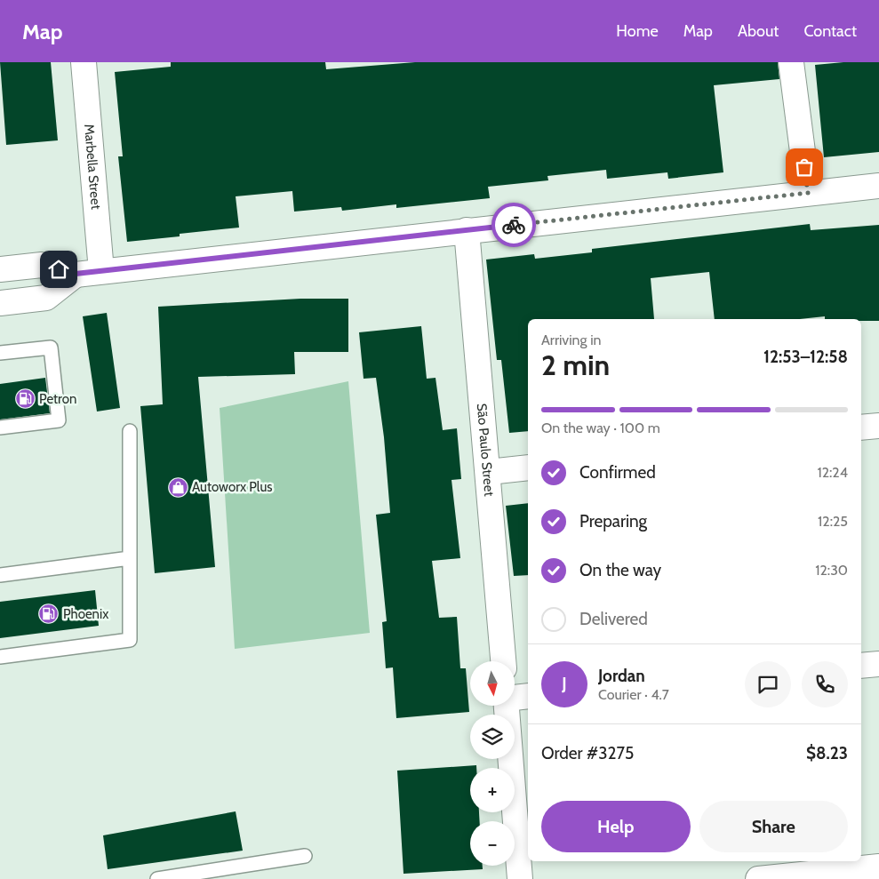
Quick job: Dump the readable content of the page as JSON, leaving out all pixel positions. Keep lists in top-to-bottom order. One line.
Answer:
{"streets":{"street":["Marbella Street","São Paulo Street"]},"places":{"fuel station":["Petron","Phoenix"],"shop":["Autoworx Plus"]},"north":"bottom","page":{"header":"Map","nav":["Home","Map","About","Contact"],"heading":["2 min","Arriving in","12:53–12:58"],"panel":["Jordan","Courier · 4.7","Order #3275","$8.23"],"bar":"On the way · 100 m","list":[["Confirmed","12:24"],["Preparing","12:25"],["On the way","12:30"],"Delivered"],"map_buttons":["+","−"],"round":"J","buttons":["Help","Share"]}}
